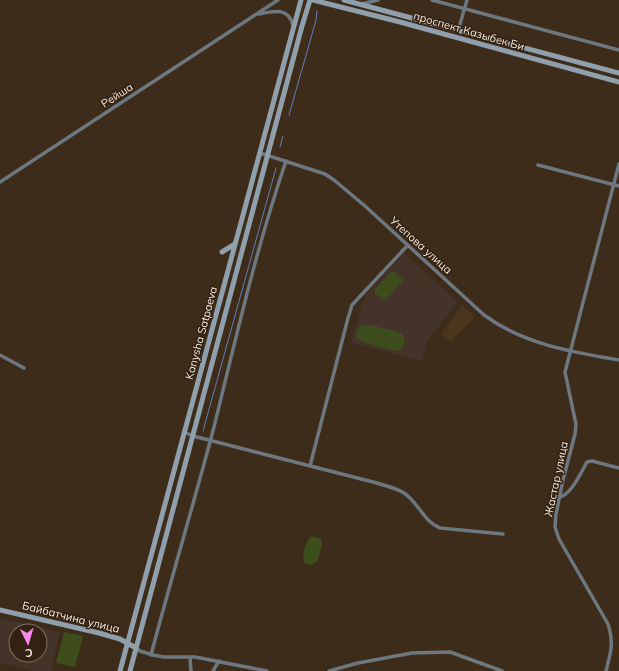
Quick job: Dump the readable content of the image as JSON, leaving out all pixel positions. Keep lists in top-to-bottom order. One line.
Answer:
{"streets":{"main road":["проспект Казыбек Би","Kanysha Satpaeva","Байбатчина улица"],"street":["Рейша","Утепова улица","Жастар улица"]},"crossings":[["проспект Казыбек Би","Kanysha Satpaeva"],["Утепова улица","Kanysha Satpaeva"],["Утепова улица","Жастар улица"],["Kanysha Satpaeva","Байбатчина улица"]],"north":"bottom"}
